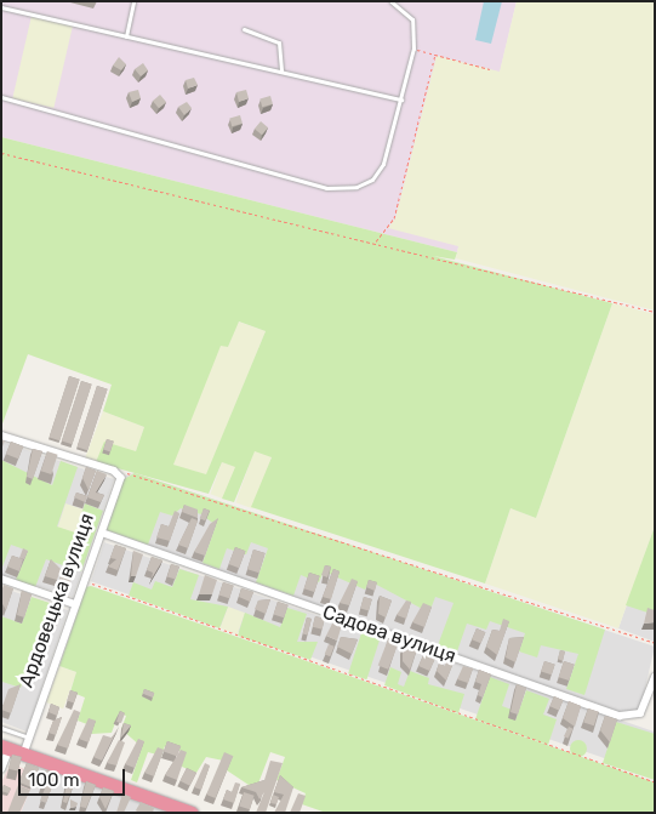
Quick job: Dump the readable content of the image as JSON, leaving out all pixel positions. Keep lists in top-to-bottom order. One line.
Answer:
{"streets":{"street":["Ардовецька вулиця","Садова вулиця"]},"crossings":[["Ардовецька вулиця","Садова вулиця"]],"scale_bar":"100 m"}
